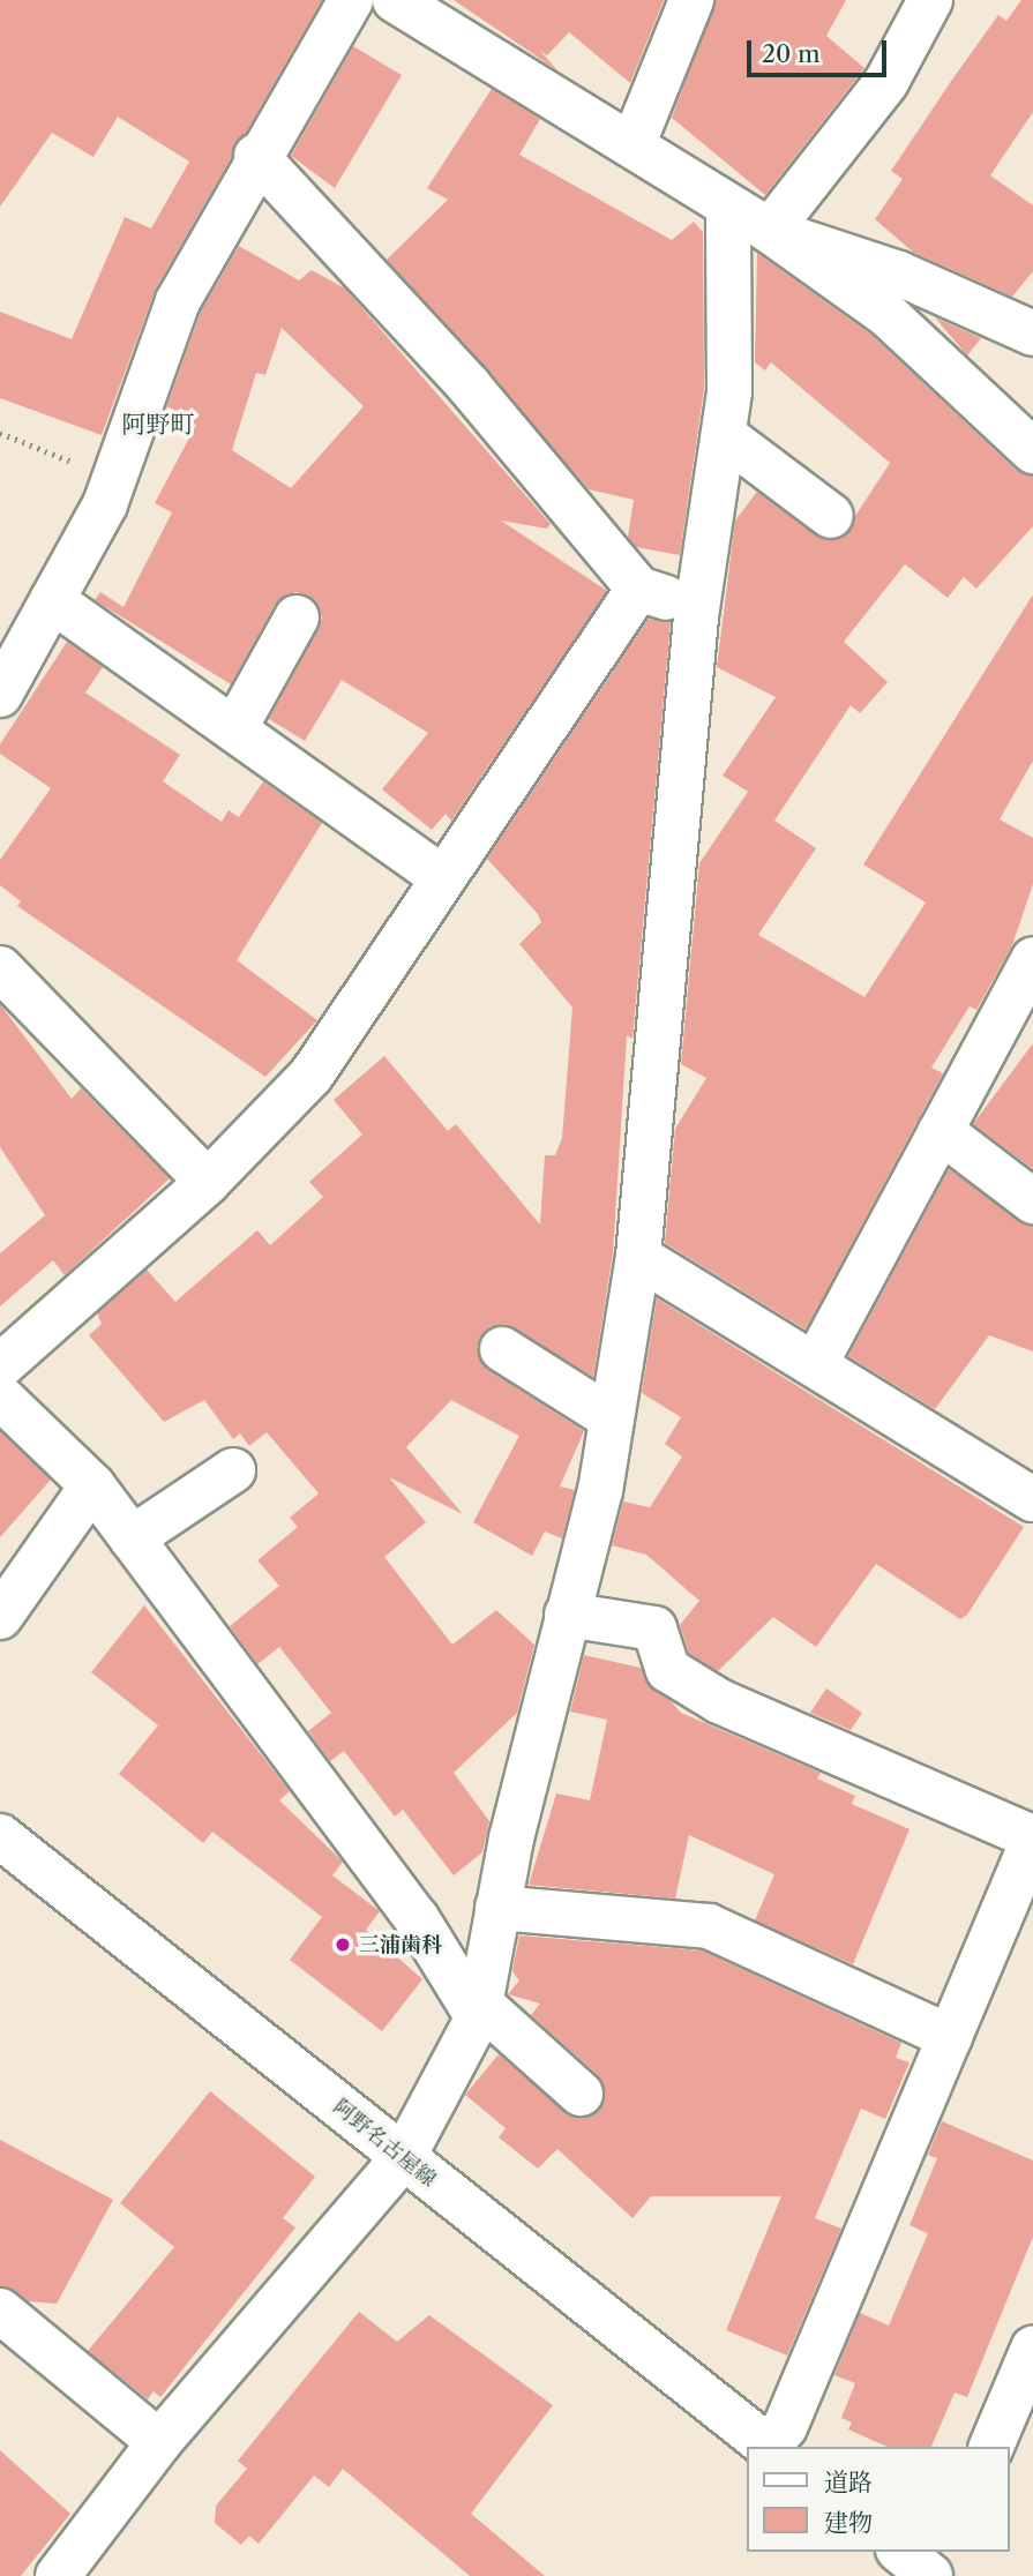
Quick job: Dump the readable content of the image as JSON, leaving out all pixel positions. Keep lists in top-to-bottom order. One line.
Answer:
{"streets":{"street":["阿野名古屋線"]},"districts":["阿野町"],"places":["三浦歯科"],"legend":["道路","建物"],"scale_bar":"20 m"}
